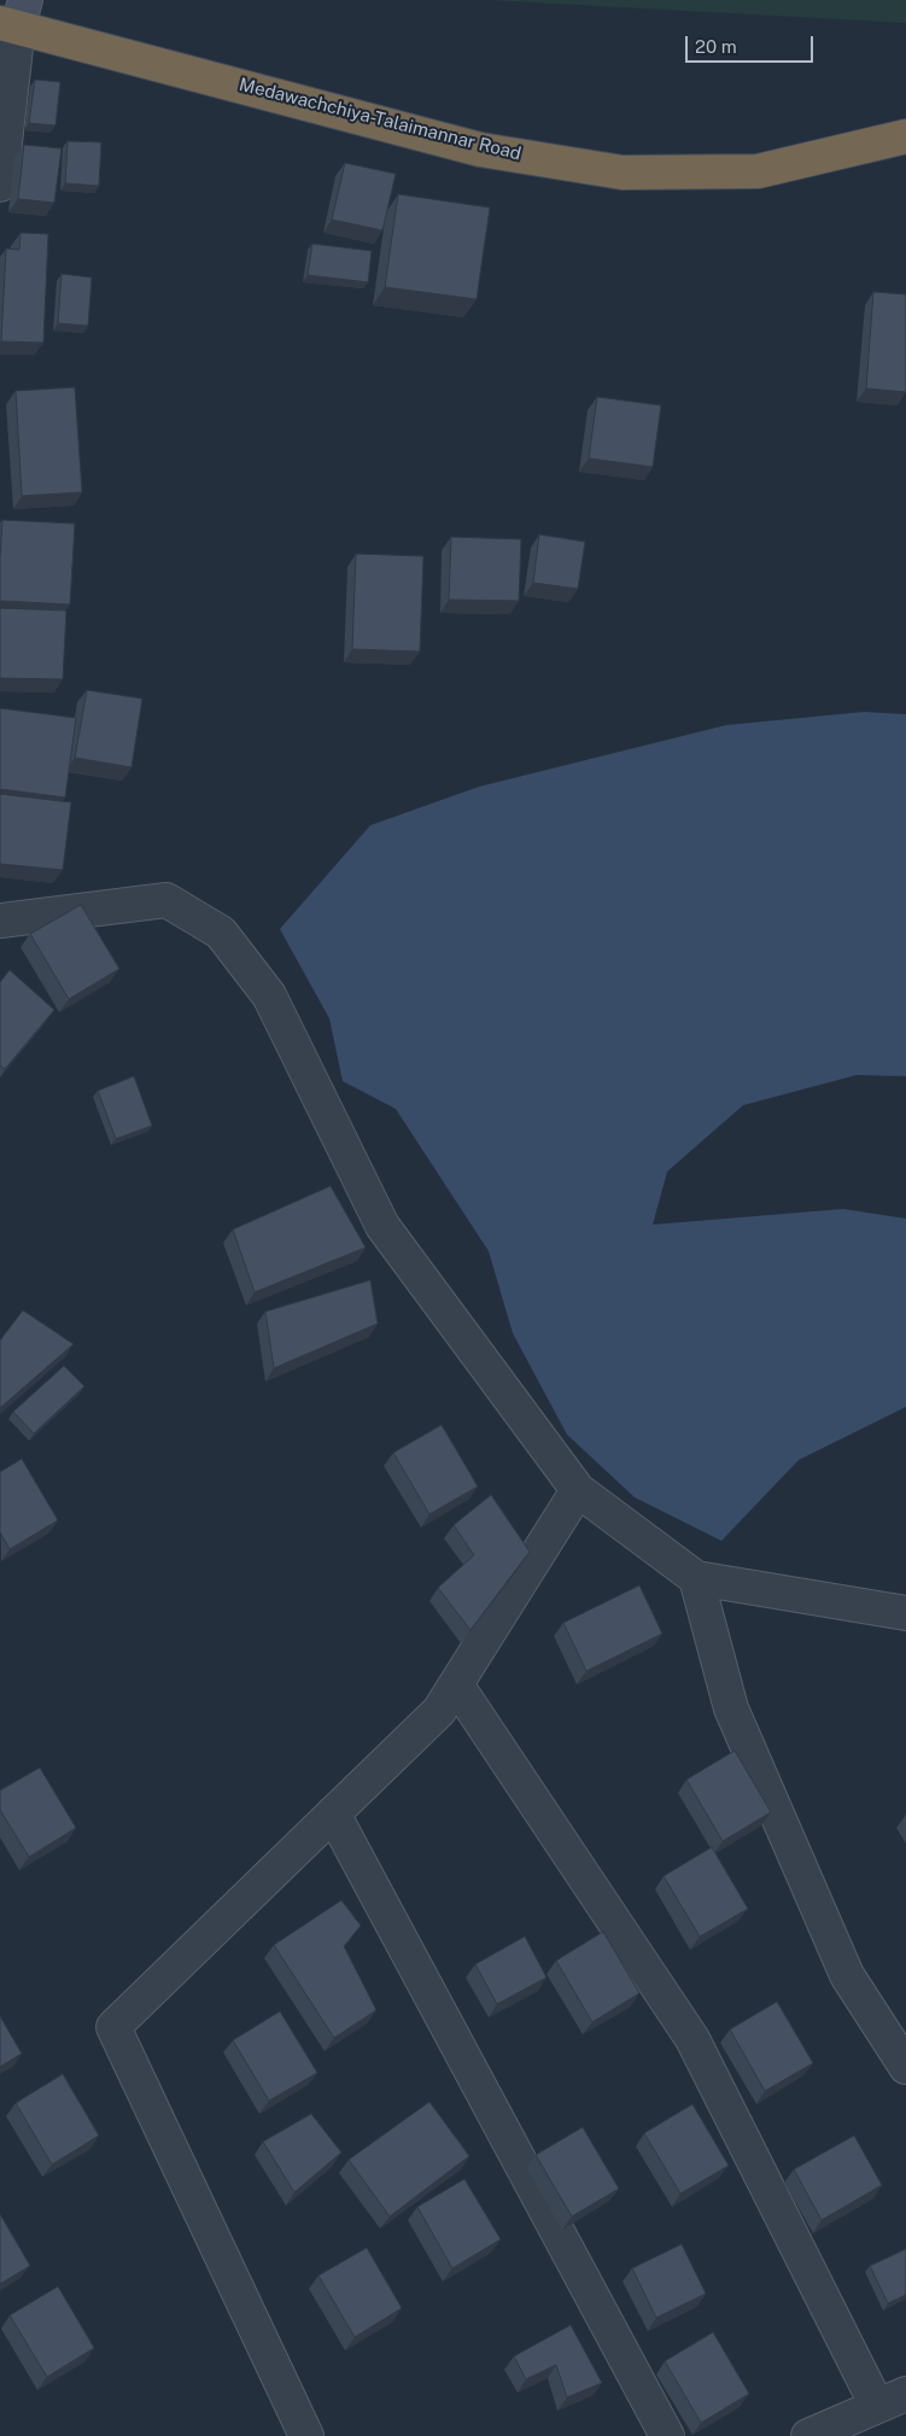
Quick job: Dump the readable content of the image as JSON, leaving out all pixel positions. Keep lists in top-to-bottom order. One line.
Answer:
{"streets":{"highway":["Medawachchiya-Talaimannar Road"]},"scale_bar":"20 m"}
